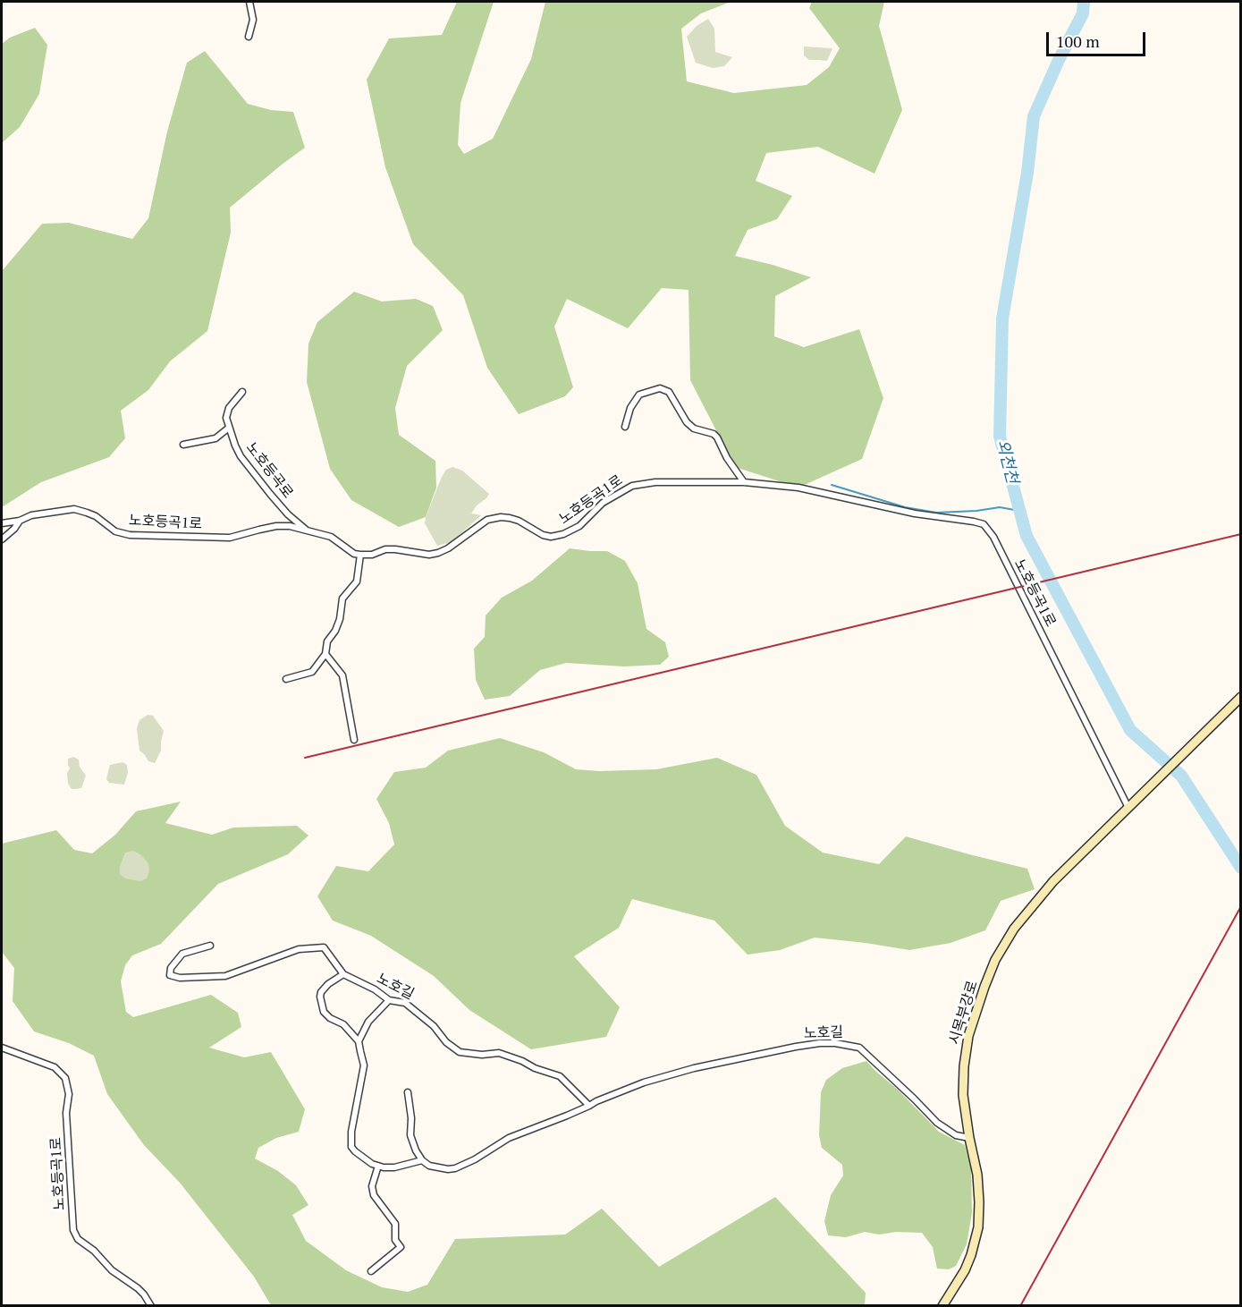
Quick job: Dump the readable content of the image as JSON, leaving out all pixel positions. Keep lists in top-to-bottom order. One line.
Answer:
{"streets":{"main road":["시목부강로"],"street":["노호등곡로","노호등곡1로","노호길"]},"crossings":[["노호등곡로","노호등곡1로"],["노호등곡1로","시목부강로"],["노호길","시목부강로"]],"water":["외천천"],"scale_bar":"100 m"}
